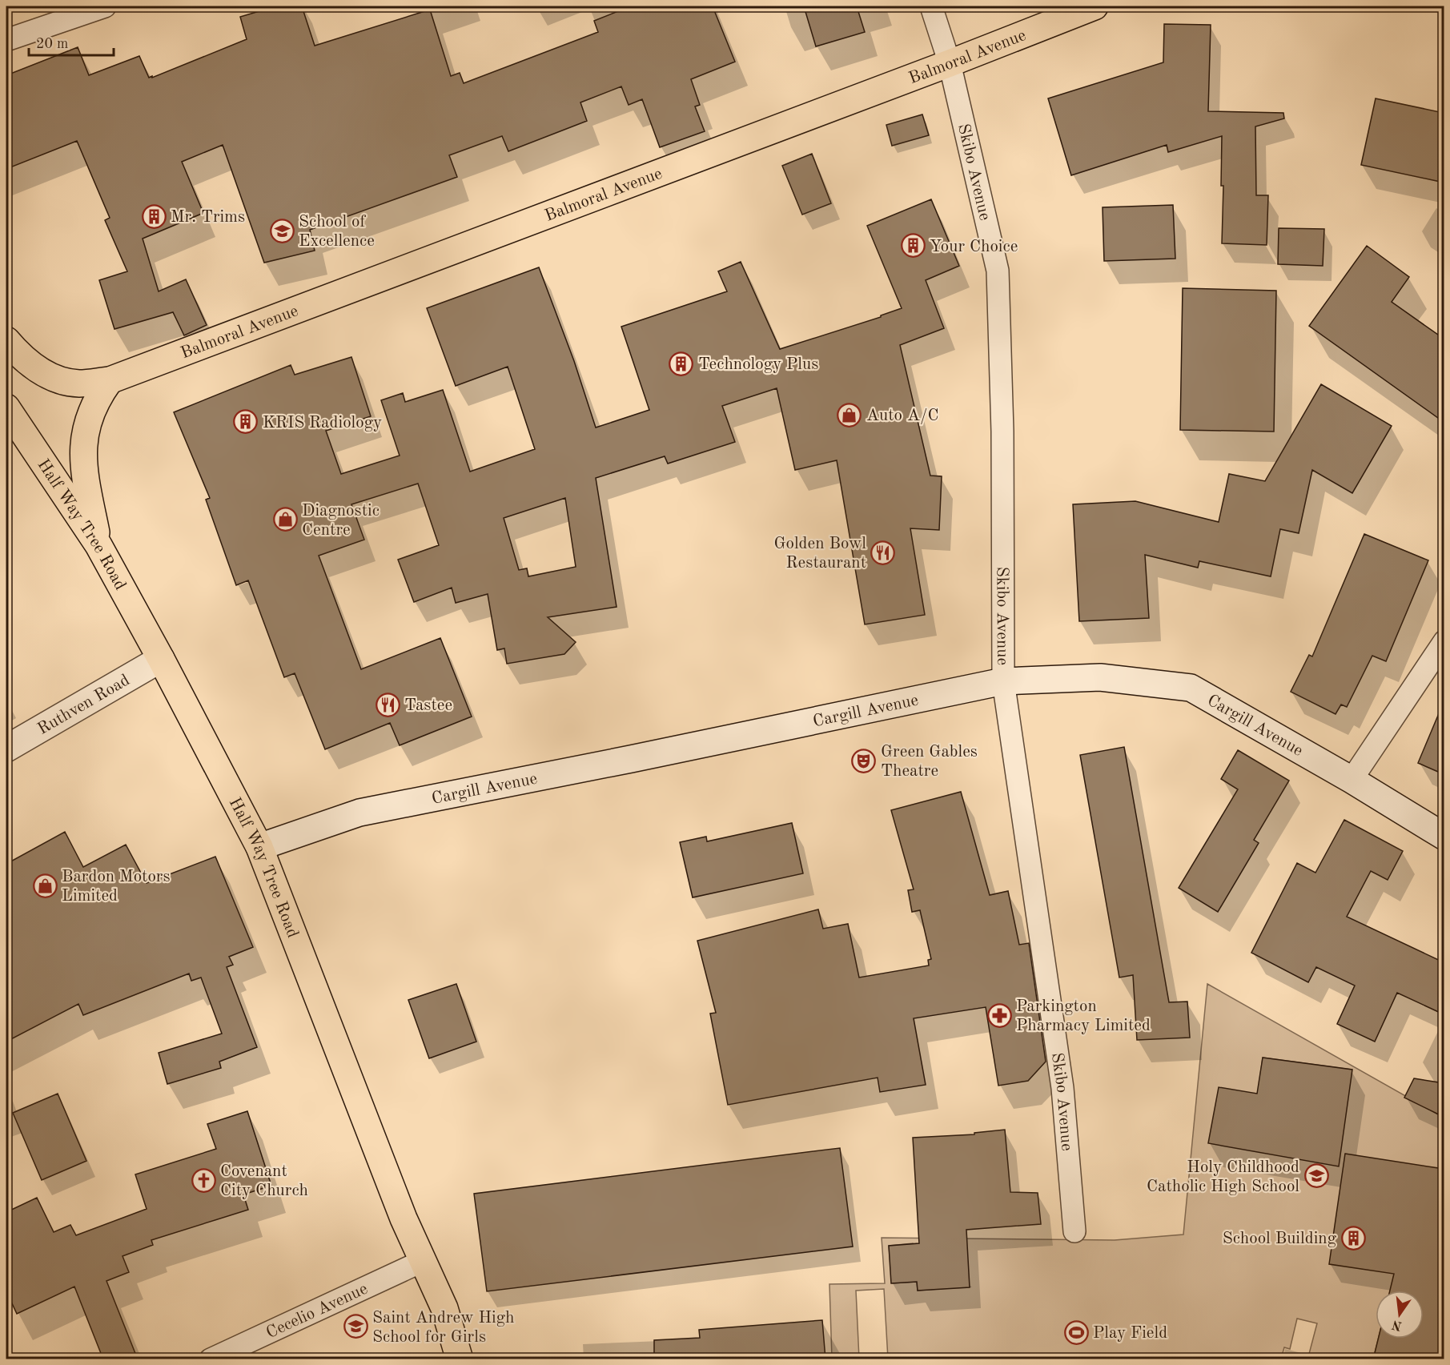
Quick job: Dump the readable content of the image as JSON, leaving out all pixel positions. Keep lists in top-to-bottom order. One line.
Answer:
{"streets":{"main road":["Balmoral Avenue","Half Way Tree Road","Ruthven Road","Cargill Avenue"],"street":["Skibo Avenue","Cecelio Avenue"]},"crossings":[["Balmoral Avenue","Skibo Avenue"],["Skibo Avenue","Cargill Avenue"],["Half Way Tree Road","Ruthven Road"],["Half Way Tree Road","Cargill Avenue"],["Half Way Tree Road","Cecelio Avenue"]],"places":{"building":["Mr. Trims","Your Choice","Technology Plus","KRIS Radiology","School Building"],"school or university":["School of Excellence","Holy Childhood Catholic High School","Saint Andrew High School for Girls"],"shop":["Auto A/C","Diagnostic Centre","Bardon Motors Limited"],"restaurant":["Golden Bowl Restaurant","Tastee"],"theatre":["Green Gables Theatre"],"pharmacy":["Parkington Pharmacy Limited"],"church":["Covenant City Church"],"sports":["Play Field"]},"scale_bar":"20 m","north":"bottom"}
